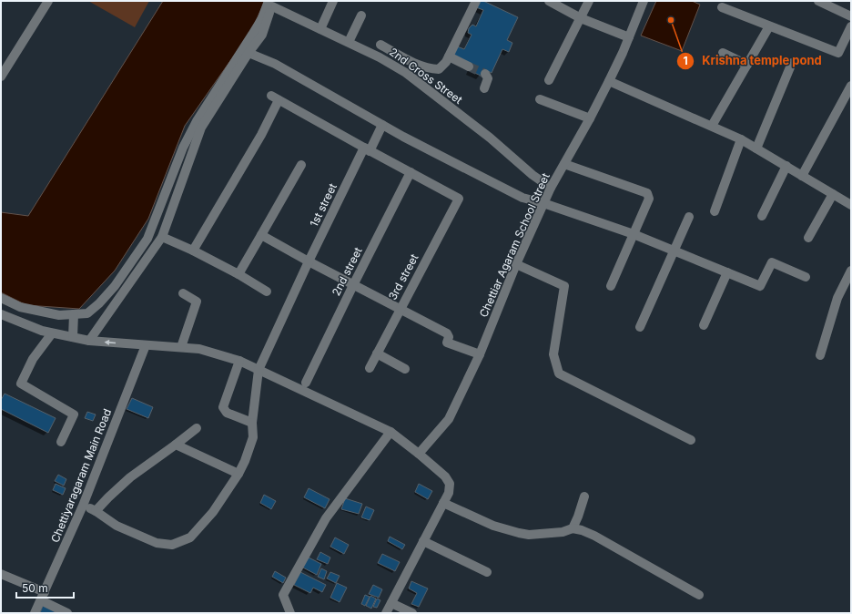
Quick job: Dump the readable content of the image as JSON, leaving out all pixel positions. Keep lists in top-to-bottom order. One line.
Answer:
{"streets":{"street":["2nd Cross Street","1st street","Chettiar Agaram School Street","2nd street","3rd street","Chettiyaragaram Main Road"]},"crossings":[["2nd Cross Street","Chettiar Agaram School Street"],["1st street","Chettiyaragaram Main Road"],["2nd street","3rd street"]],"places":["Krishna temple pond"],"scale_bar":"50 m"}
